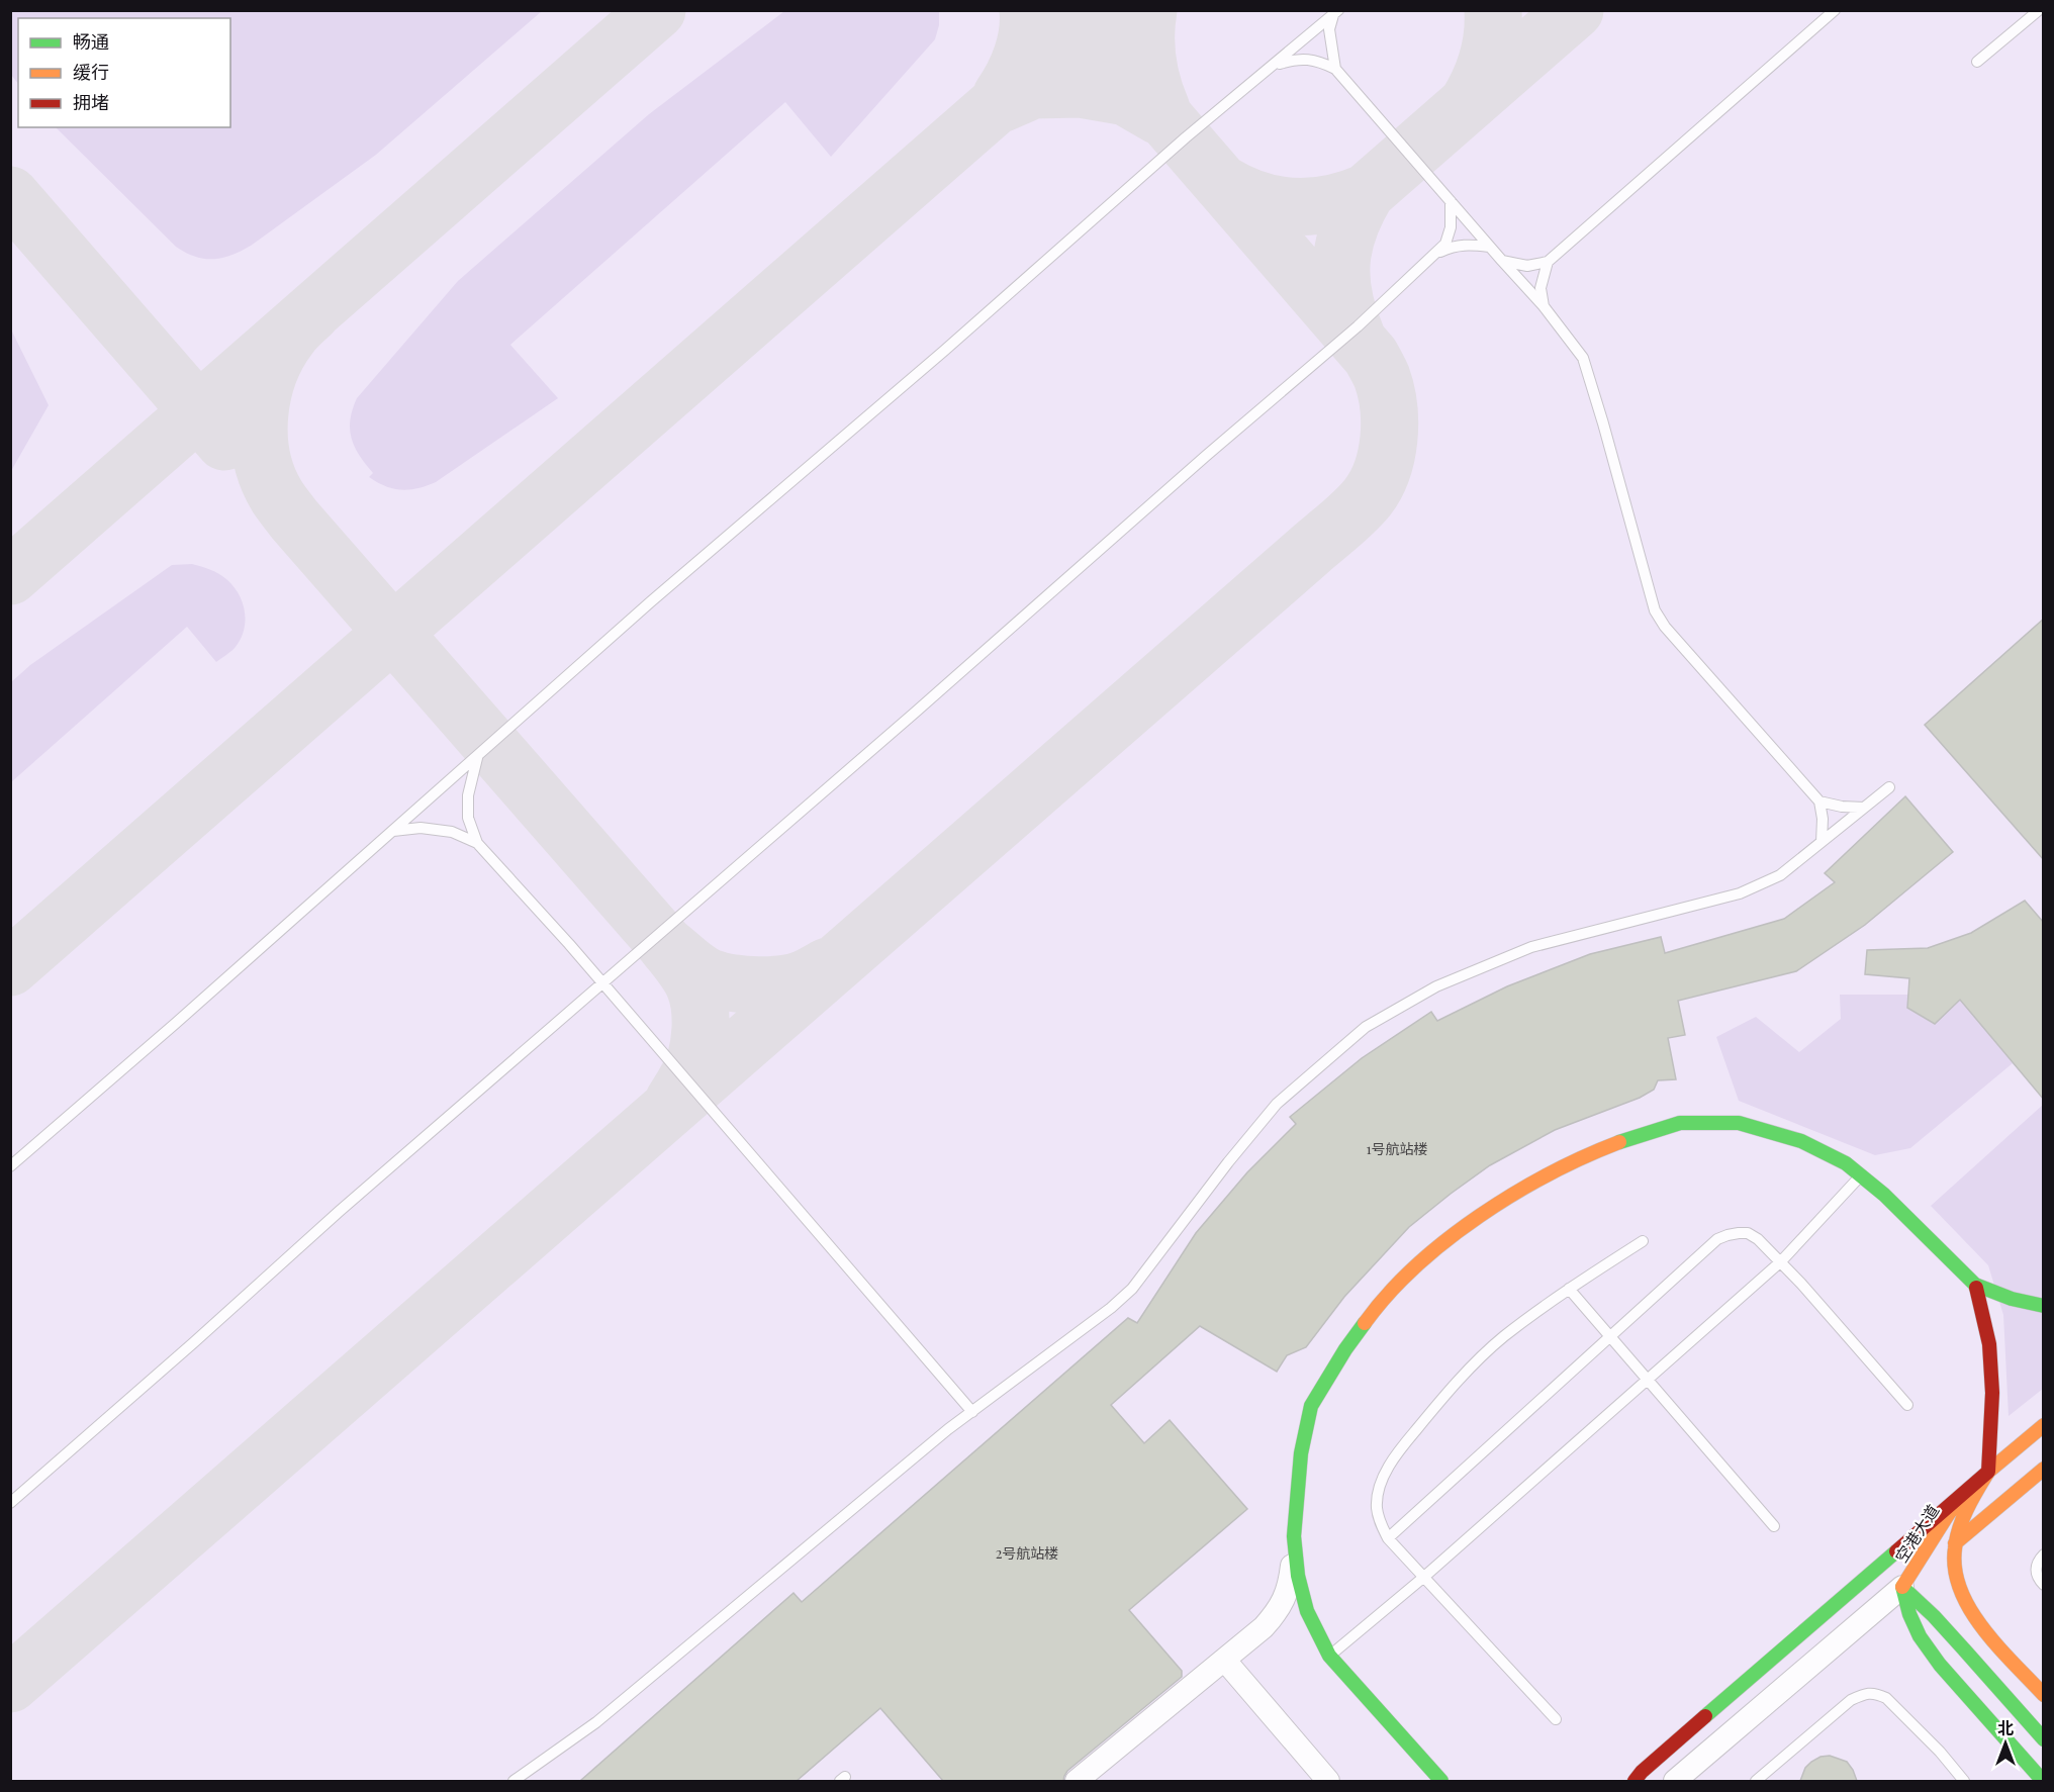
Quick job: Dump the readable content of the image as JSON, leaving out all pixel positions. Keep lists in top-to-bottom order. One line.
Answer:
{"streets":{"main road":["空港大道"]},"house_numbers":["1号航站楼","2号航站楼"],"legend":["畅通","缓行","拥堵"],"north":"top"}
